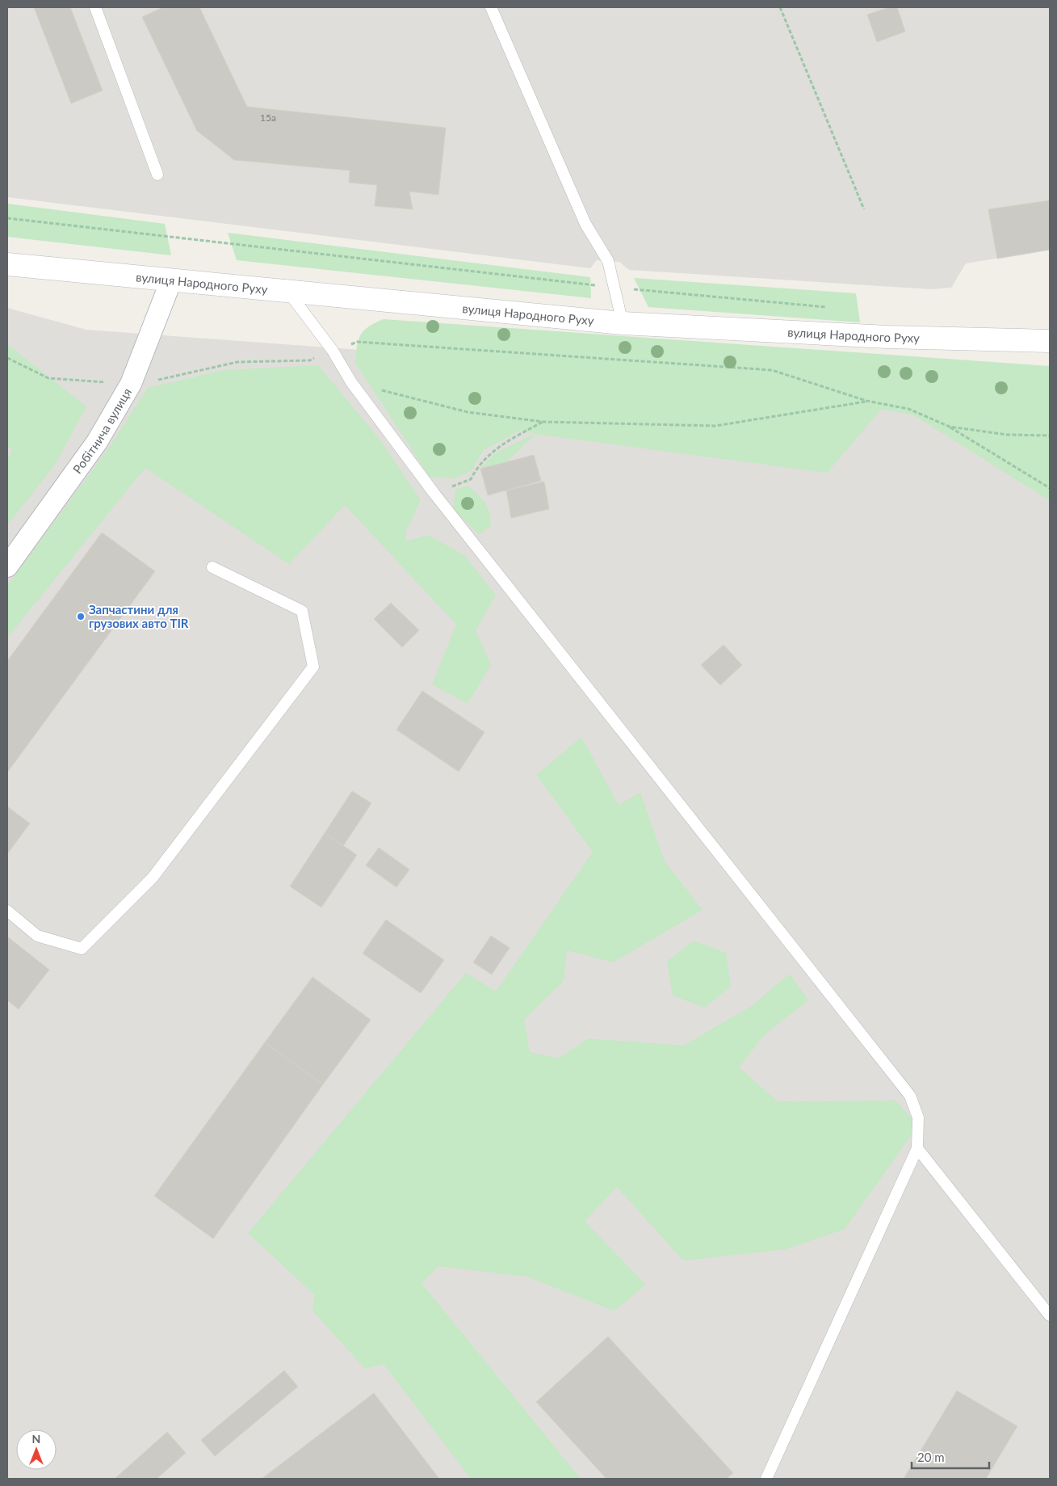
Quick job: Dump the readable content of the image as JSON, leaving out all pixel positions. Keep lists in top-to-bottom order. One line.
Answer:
{"streets":{"street":["вулиця Народного Руху","Робітнича вулиця"]},"crossings":[["вулиця Народного Руху","Робітнича вулиця"]],"places":["Запчастини для грузових авто TIR"],"house_numbers":["15а"],"scale_bar":"20 m","north":"top"}
